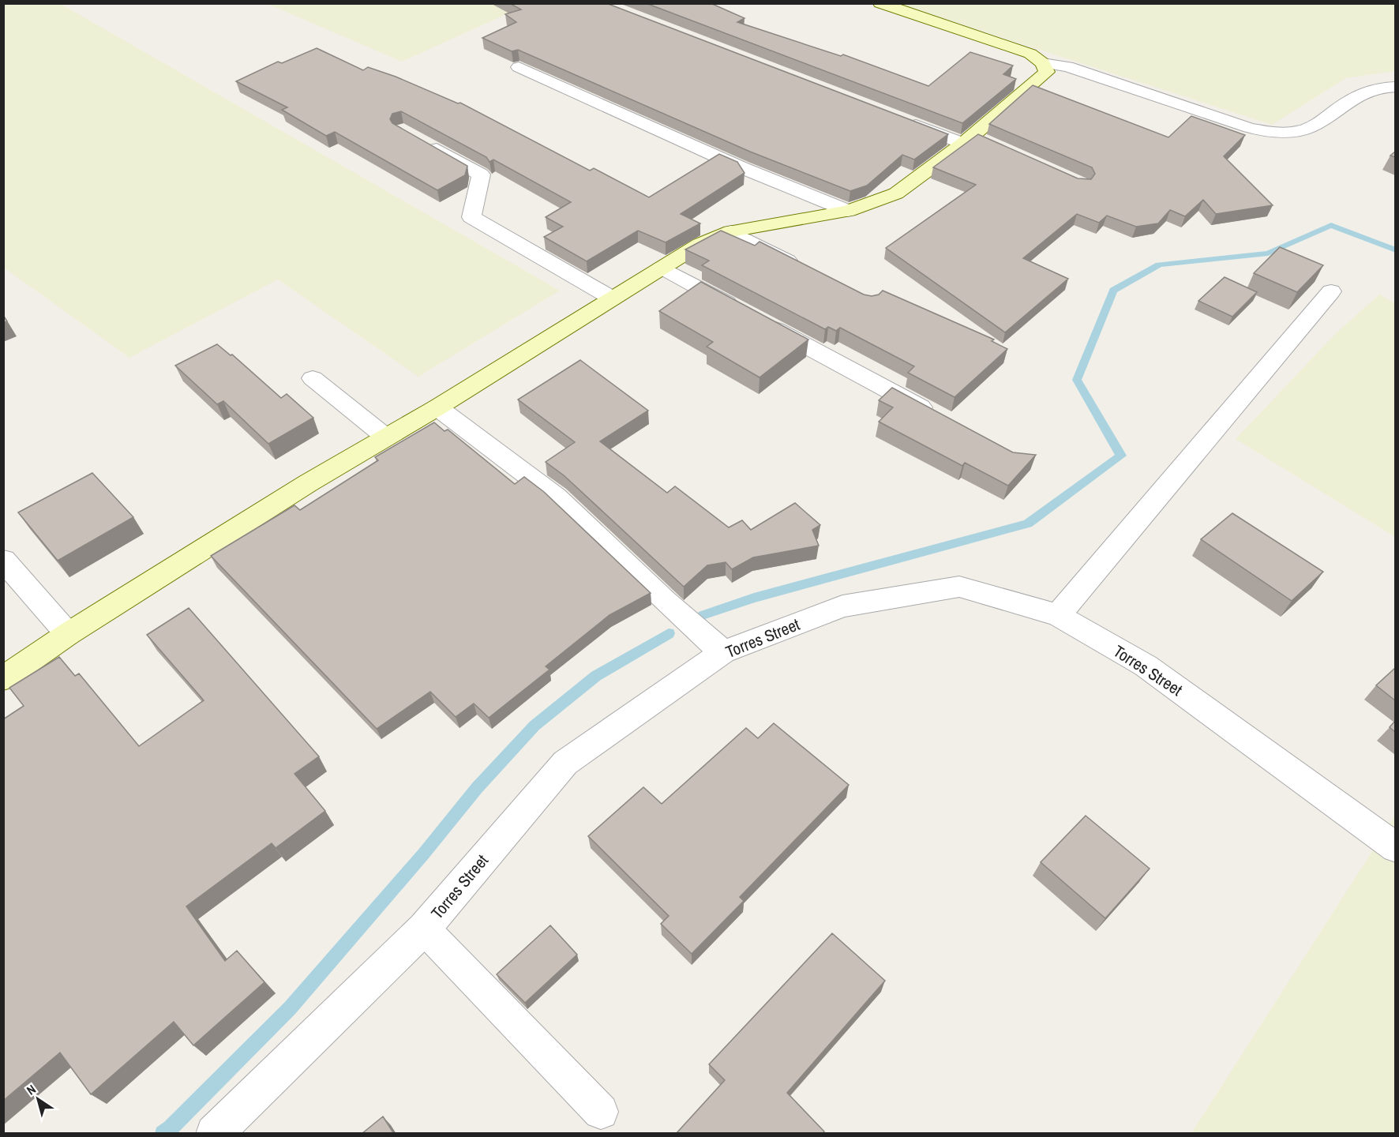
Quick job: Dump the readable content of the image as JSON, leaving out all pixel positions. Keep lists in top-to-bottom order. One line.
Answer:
{"streets":{"street":["Torres Street"]},"north":"top left"}
